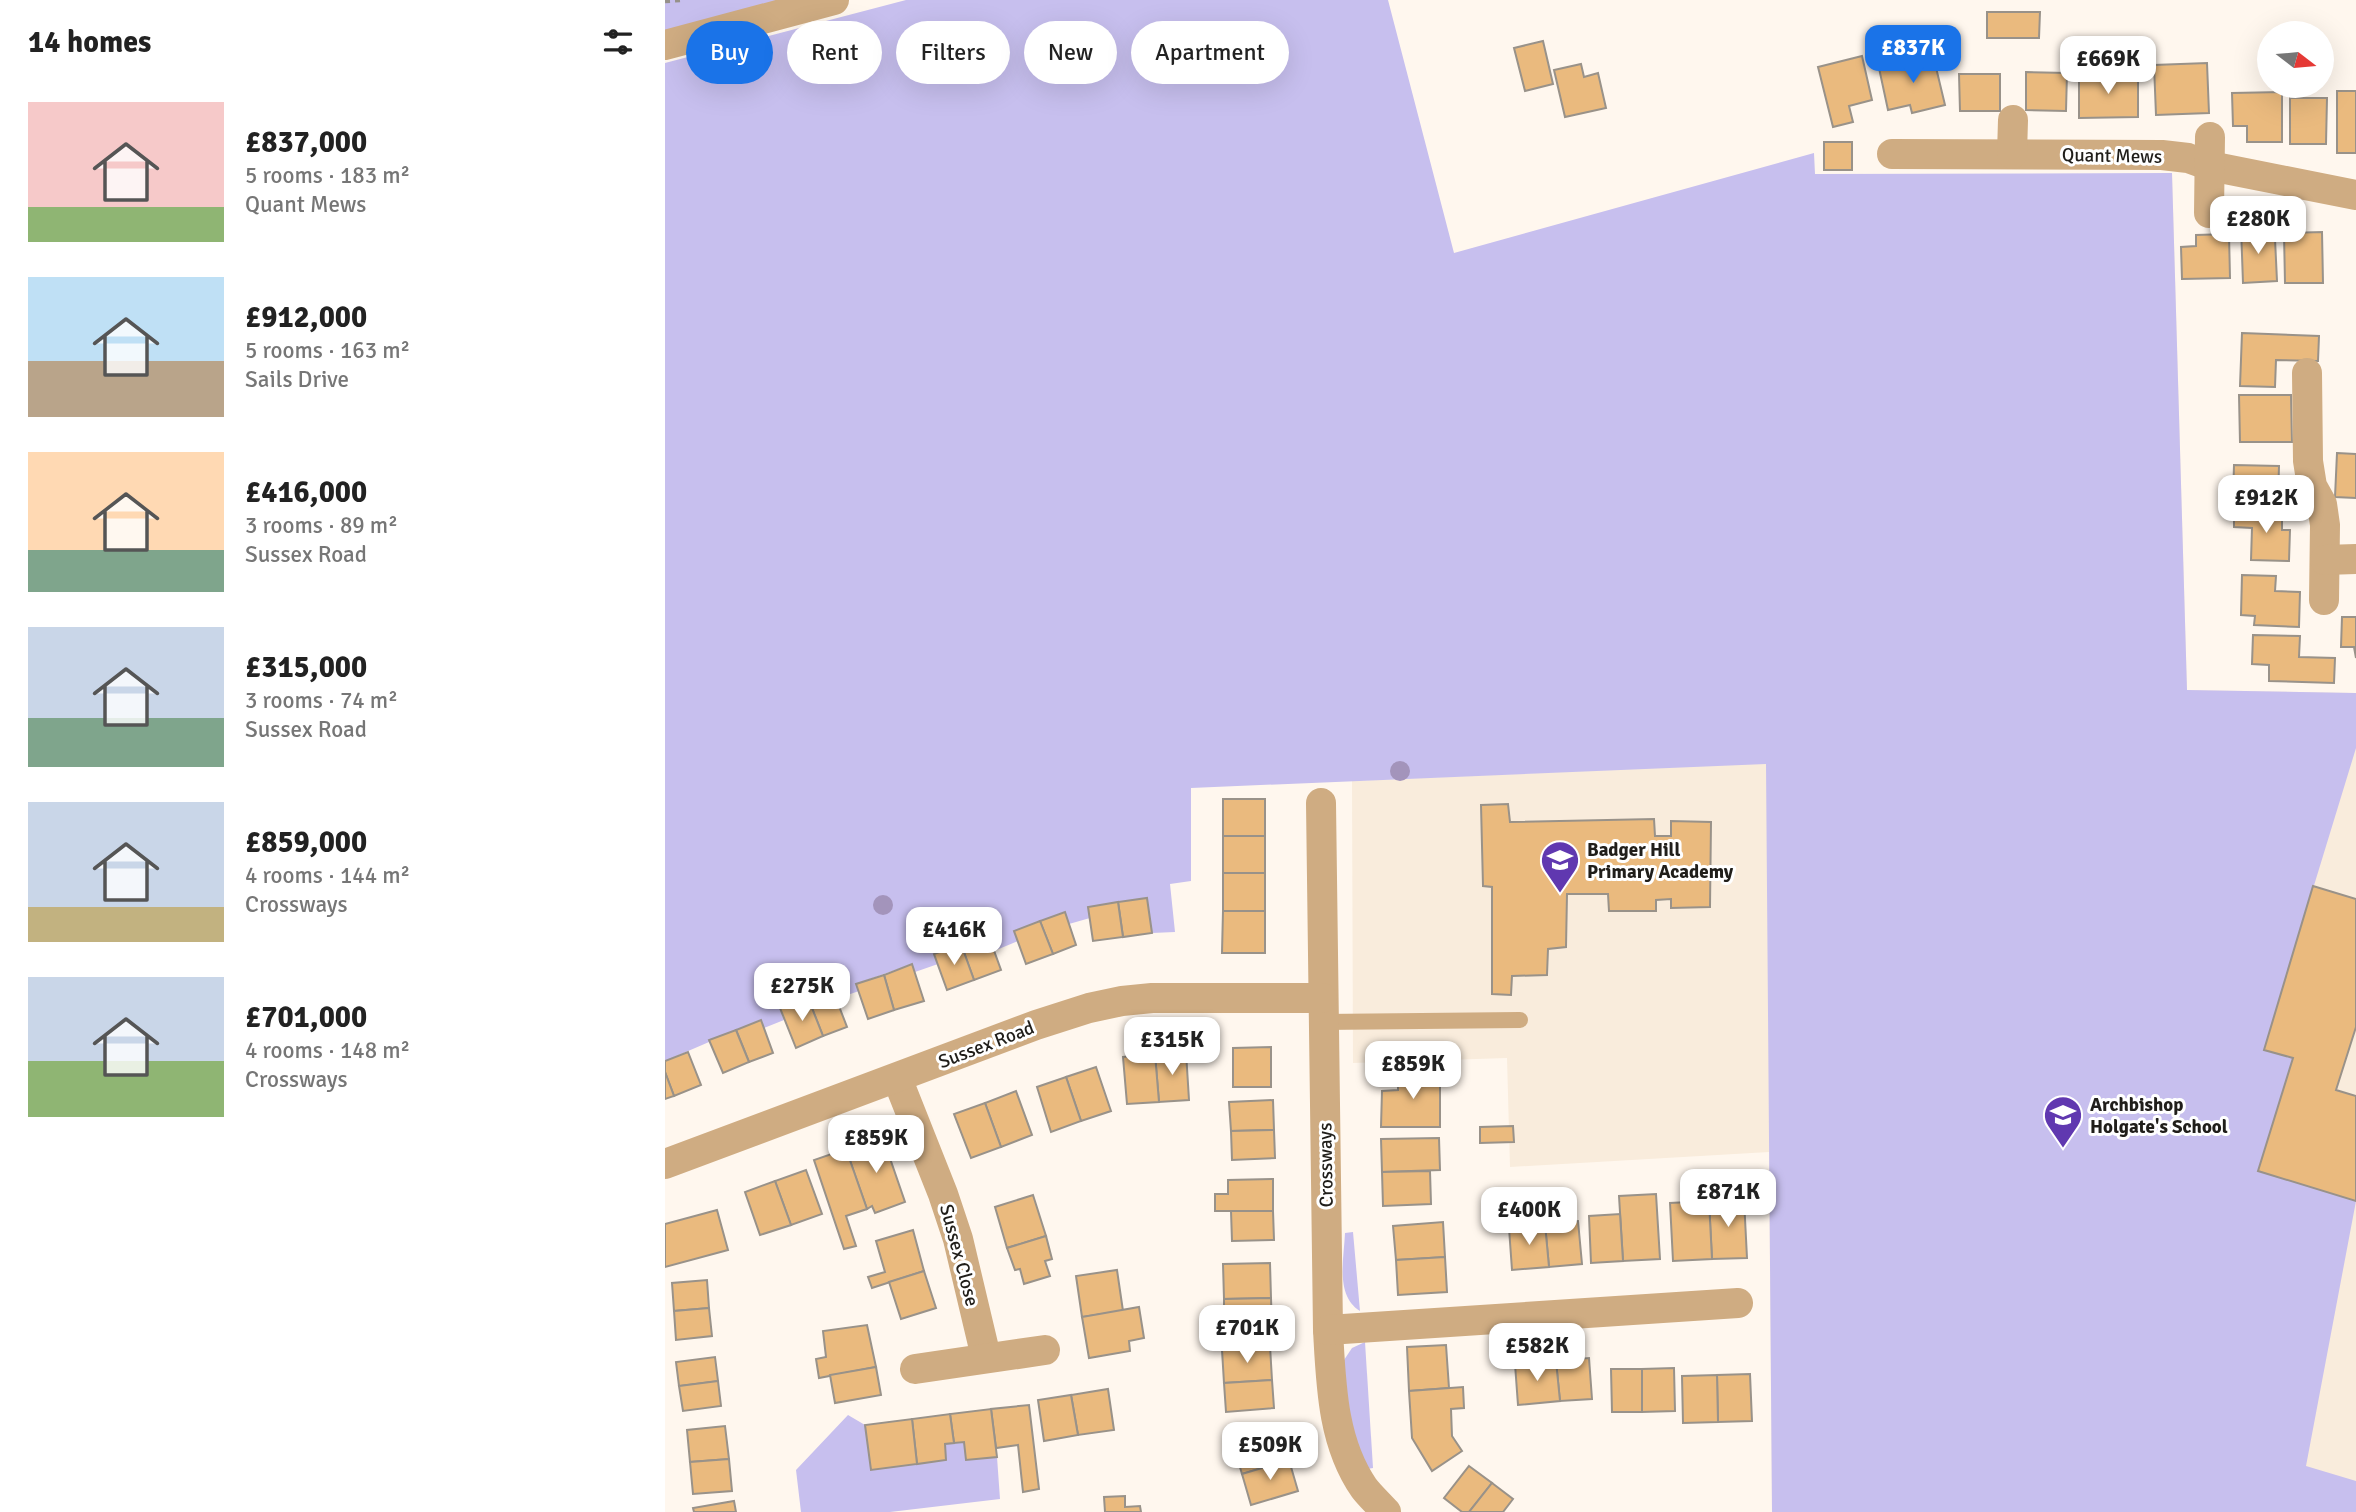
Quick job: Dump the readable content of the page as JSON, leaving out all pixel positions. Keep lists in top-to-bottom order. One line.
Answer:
{"streets":{"street":["Quant Mews","Sussex Road","Crossways","Sussex Close"]},"crossings":[["Sussex Road","Crossways"],["Sussex Road","Sussex Close"]],"places":{"school or university":["Badger Hill Primary Academy","Archbishop Holgate's School"]},"north":"right","page":{"heading":"14 homes","chip":["Buy","Rent","Filters","New","Apartment"],"price":["£837K","£669K","£280K","£912K","£416K","£275K","£315K","£859K","£859K","£871K","£400K","£701K","£582K","£509K"],"list":[{"name":"£837,000","note":"5 rooms · 183 m² · Quant Mews"},{"name":"£912,000","note":"5 rooms · 163 m² · Sails Drive"},{"name":"£416,000","note":"3 rooms · 89 m² · Sussex Road"},{"name":"£315,000","note":"3 rooms · 74 m² · Sussex Road"},{"name":"£859,000","note":"4 rooms · 144 m² · Crossways"},{"name":"£701,000","note":"4 rooms · 148 m² · Crossways"}]}}
